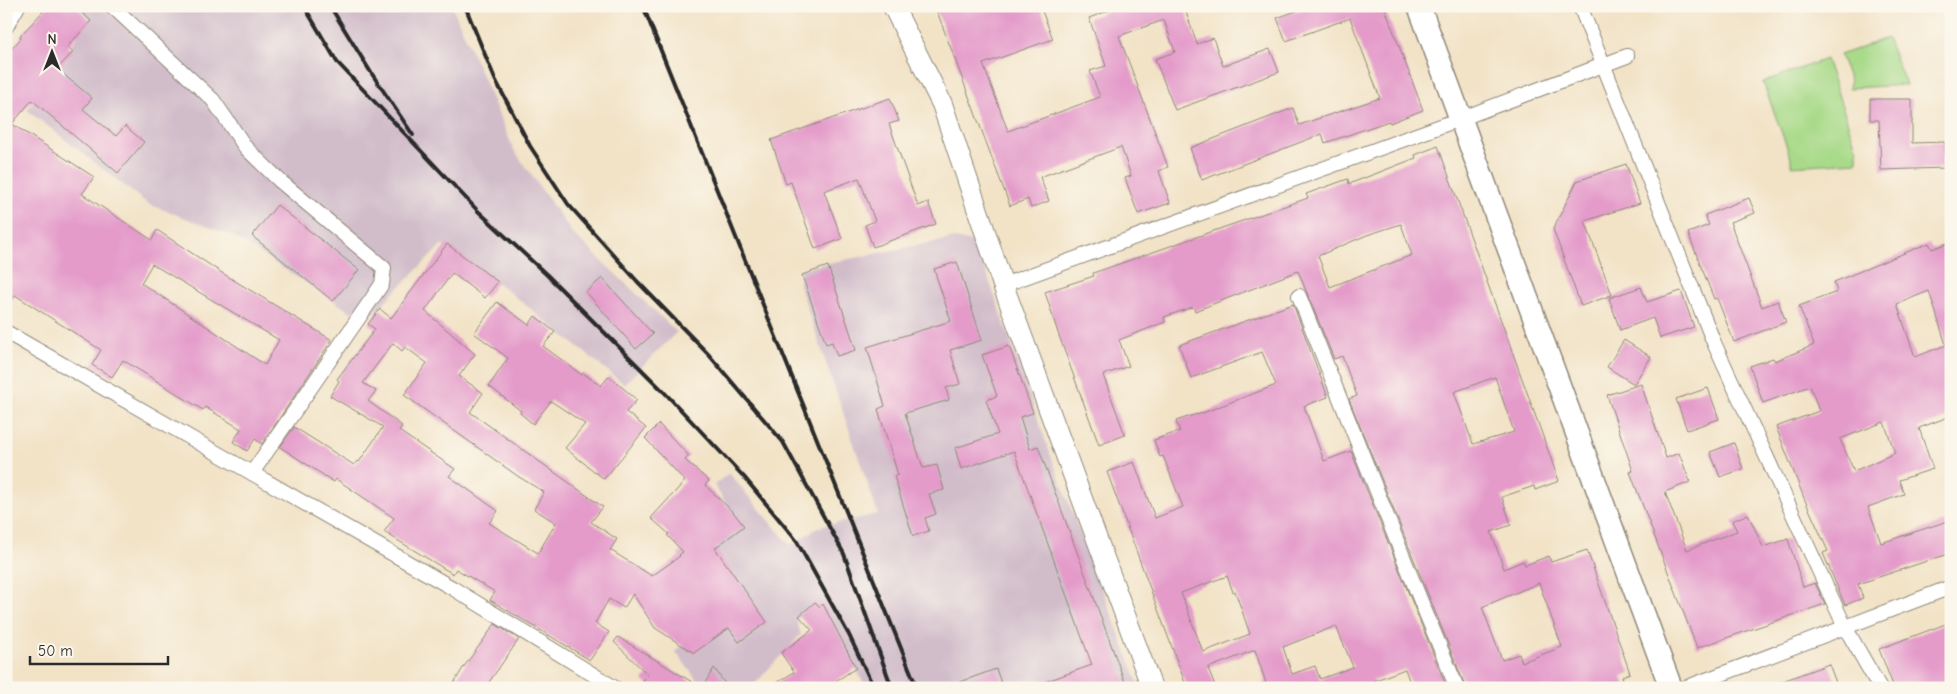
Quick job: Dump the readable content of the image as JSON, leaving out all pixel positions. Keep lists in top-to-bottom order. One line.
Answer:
{"scale_bar":"50 m","north":"top"}
